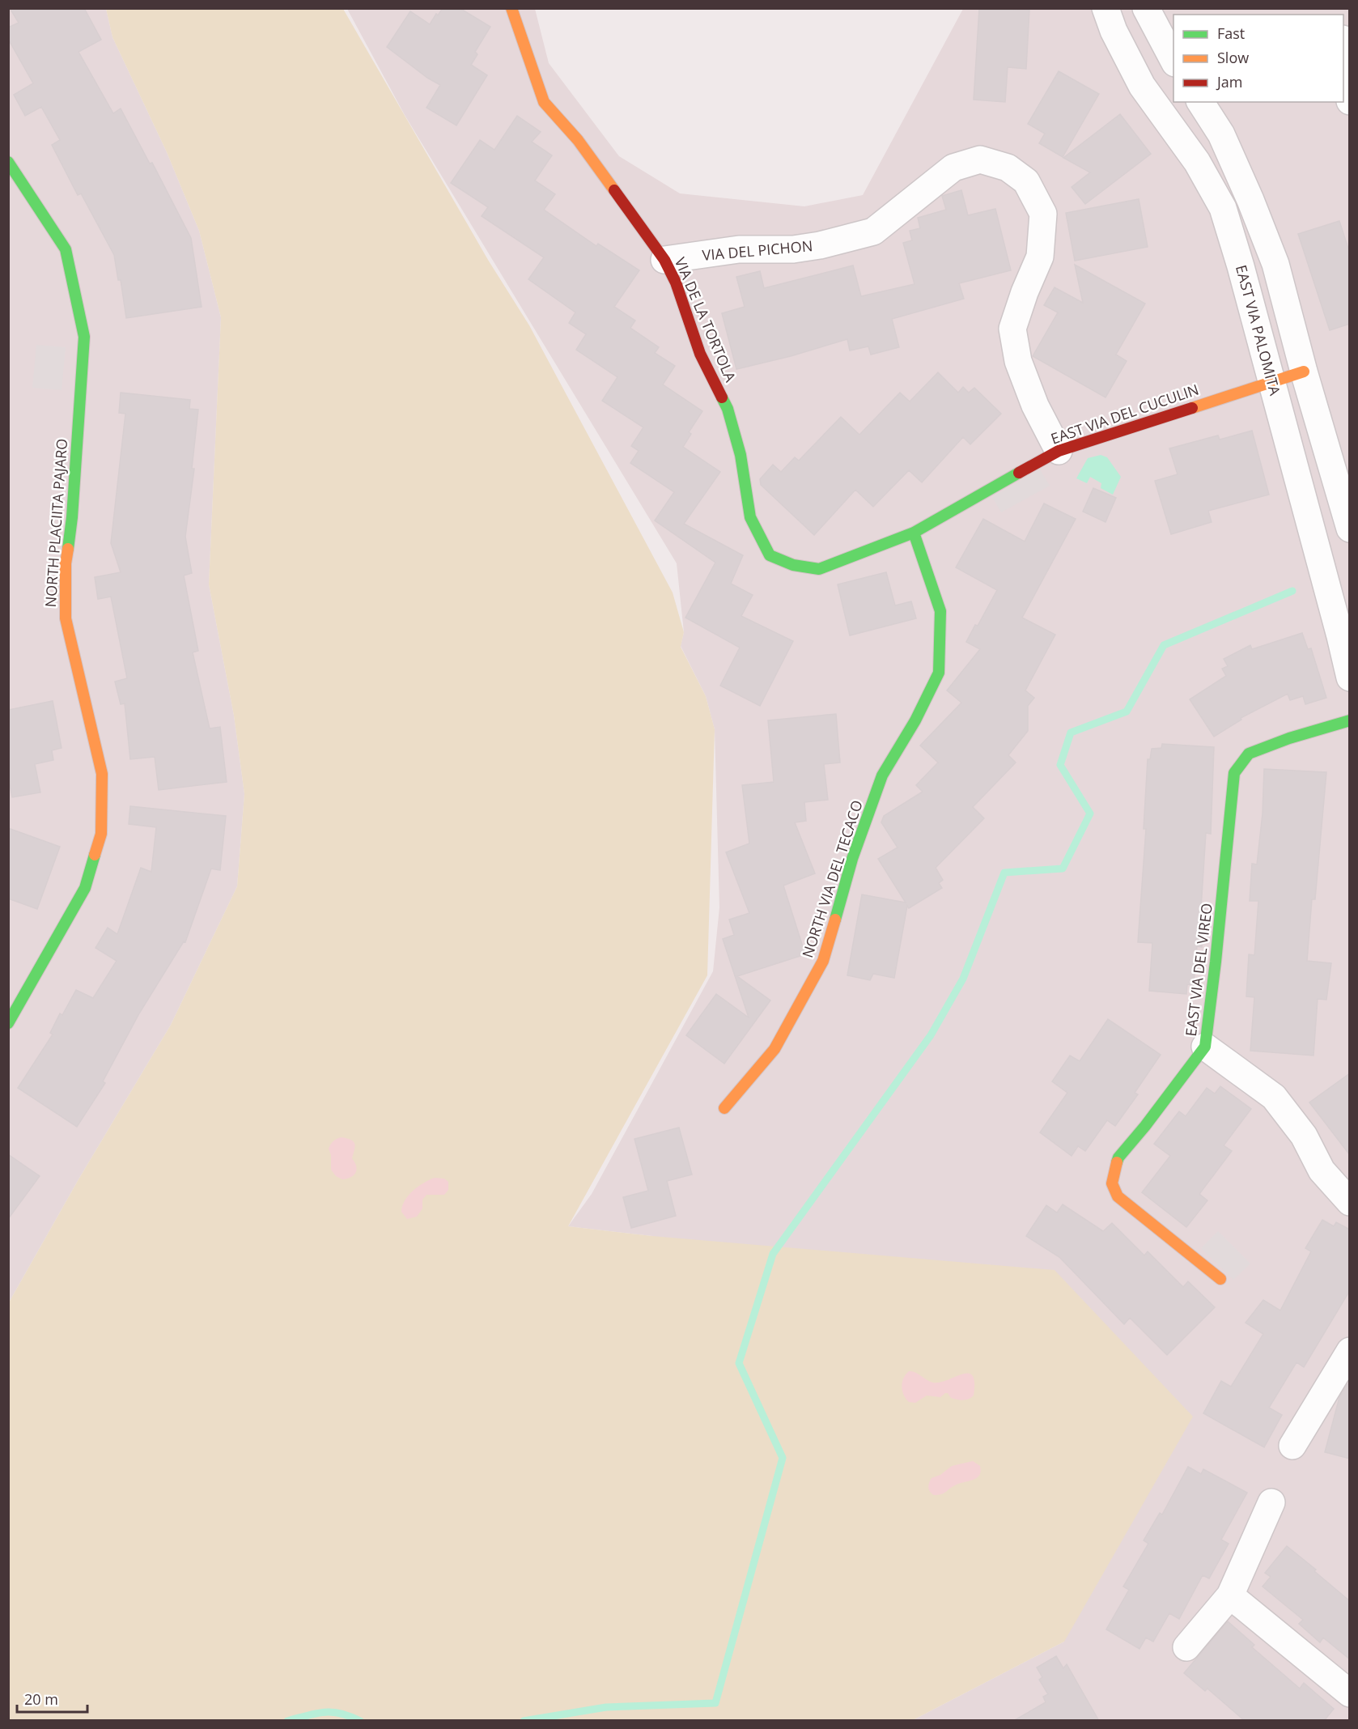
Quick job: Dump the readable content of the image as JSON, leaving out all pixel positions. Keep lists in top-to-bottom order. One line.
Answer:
{"streets":{"street":["VIA DEL PICHON","VIA DE LA TORTOLA","EAST VIA PALOMITA","EAST VIA DEL CUCULIN","NORTH PLACIITA PAJARO","NORTH VIA DEL TECACO","EAST VIA DEL VIREO"]},"crossings":[["VIA DEL PICHON","VIA DE LA TORTOLA"],["VIA DEL PICHON","EAST VIA DEL CUCULIN"],["VIA DE LA TORTOLA","EAST VIA DEL CUCULIN"],["VIA DE LA TORTOLA","NORTH VIA DEL TECACO"],["EAST VIA PALOMITA","EAST VIA DEL CUCULIN"],["EAST VIA DEL CUCULIN","NORTH VIA DEL TECACO"]],"legend":["Fast","Slow","Jam"],"scale_bar":"20 m"}
